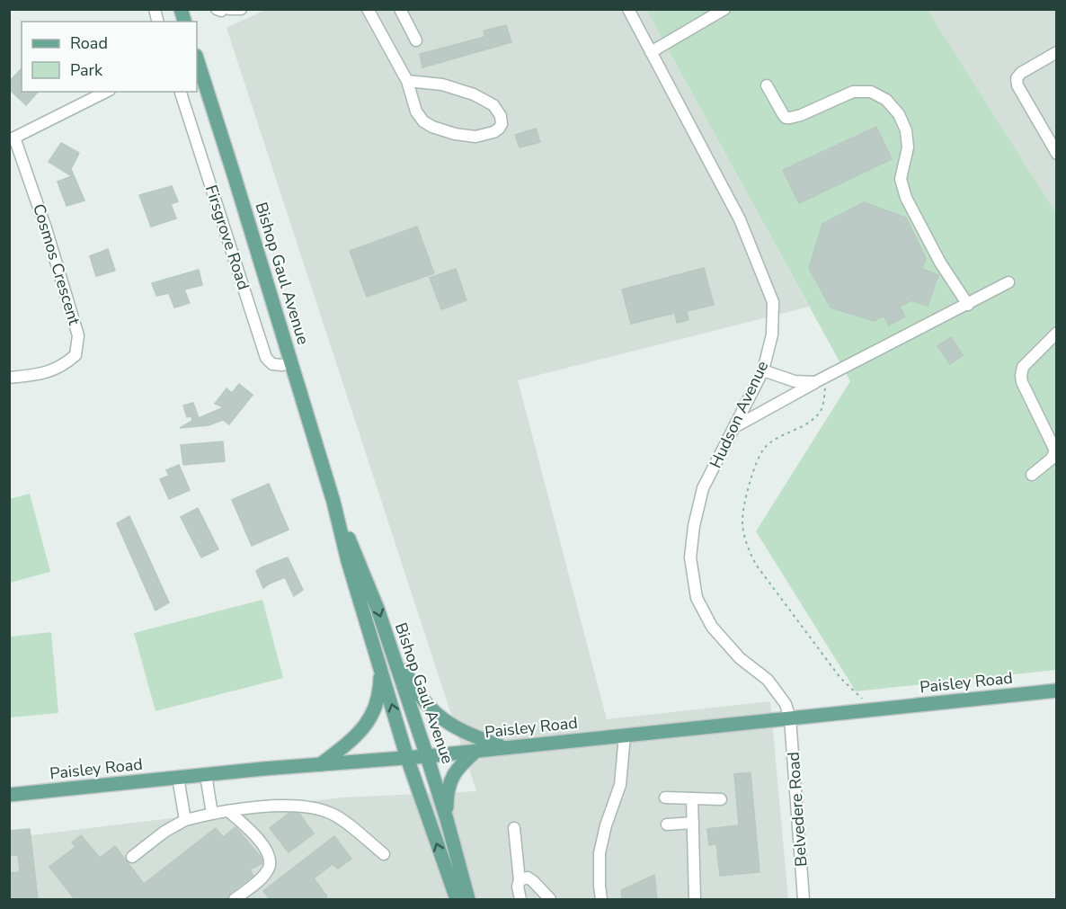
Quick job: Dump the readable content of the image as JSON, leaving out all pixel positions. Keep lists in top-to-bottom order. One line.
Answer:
{"streets":{"main road":["Bishop Gaul Avenue","Paisley Road"],"street":["Firsgrove Road","Cosmos Crescent","Hudson Avenue","Belvedere Road"]},"crossings":[["Firsgrove Road","Bishop Gaul Avenue"],["Bishop Gaul Avenue","Paisley Road"],["Hudson Avenue","Paisley Road"],["Hudson Avenue","Belvedere Road"],["Paisley Road","Belvedere Road"]],"legend":["Road","Park"]}
